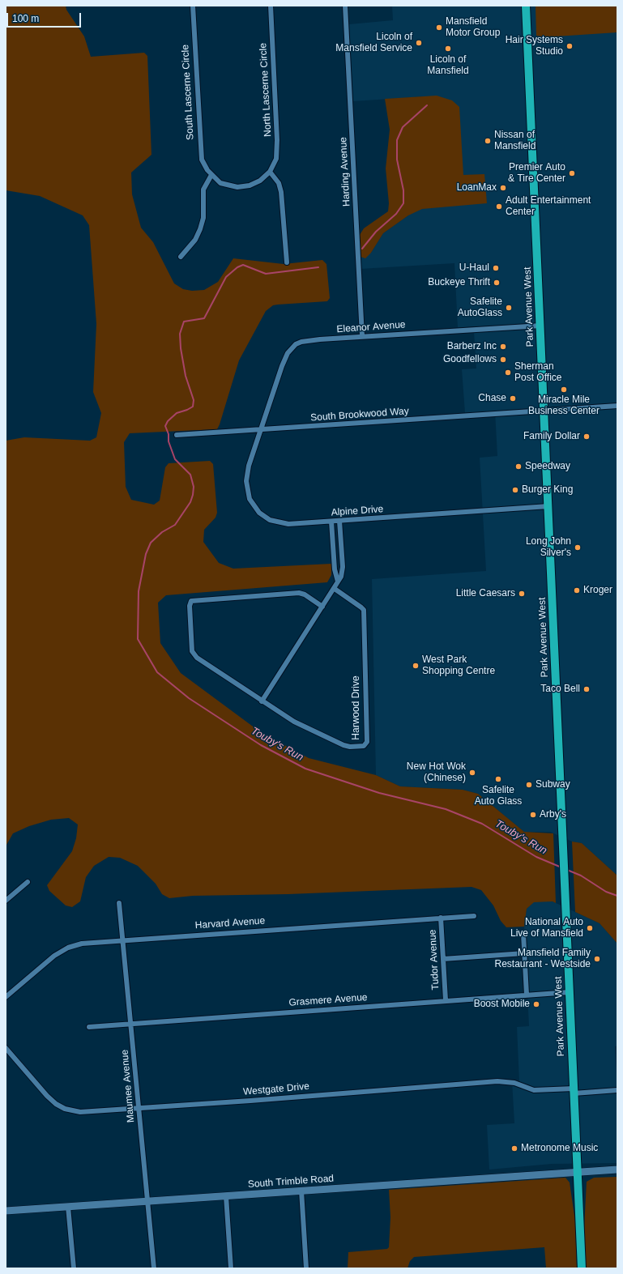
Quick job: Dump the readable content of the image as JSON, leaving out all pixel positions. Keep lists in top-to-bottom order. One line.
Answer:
{"streets":{"main road":["Park Avenue West","South Trimble Road"],"street":["North Lascerne Circle","South Lascerne Circle","Harding Avenue","Eleanor Avenue","South Brookwood Way","Alpine Drive","Harwood Drive","Harvard Avenue","Tudor Avenue","Grasmere Avenue","Maumee Avenue","Westgate Drive"]},"crossings":[["North Lascerne Circle","South Lascerne Circle"],["Harding Avenue","Eleanor Avenue"],["Park Avenue West","Eleanor Avenue"],["Park Avenue West","South Brookwood Way"],["Park Avenue West","Alpine Drive"],["Park Avenue West","Grasmere Avenue"],["Park Avenue West","Westgate Drive"],["Park Avenue West","South Trimble Road"],["Eleanor Avenue","South Brookwood Way"],["Eleanor Avenue","Alpine Drive"],["South Brookwood Way","Alpine Drive"],["Harvard Avenue","Tudor Avenue"],["Harvard Avenue","Maumee Avenue"],["Tudor Avenue","Grasmere Avenue"],["Grasmere Avenue","Maumee Avenue"],["Maumee Avenue","Westgate Drive"],["Maumee Avenue","South Trimble Road"]],"water":["Touby's Run"],"places":["Mansfield Motor Group","Licoln of Mansfield Service","Hair Systems Studio","Licoln of Mansfield","Nissan of Mansfield","Premier Auto & Tire Center","LoanMax","Adult Entertainment Center","U-Haul","Buckeye Thrift","Safelite AutoGlass","Barberz Inc","Goodfellows","Sherman Post Office","Miracle Mile Business Center","Chase","Family Dollar","Speedway","Burger King","Long John Silver's","Kroger","Little Caesars","West Park Shopping Centre","Taco Bell","New Hot Wok (Chinese)","Safelite Auto Glass","Subway","Arby's","National Auto Live of Mansfield","Mansfield Family Restaurant - Westside","Boost Mobile","Metronome Music"],"scale_bar":"100 m"}
